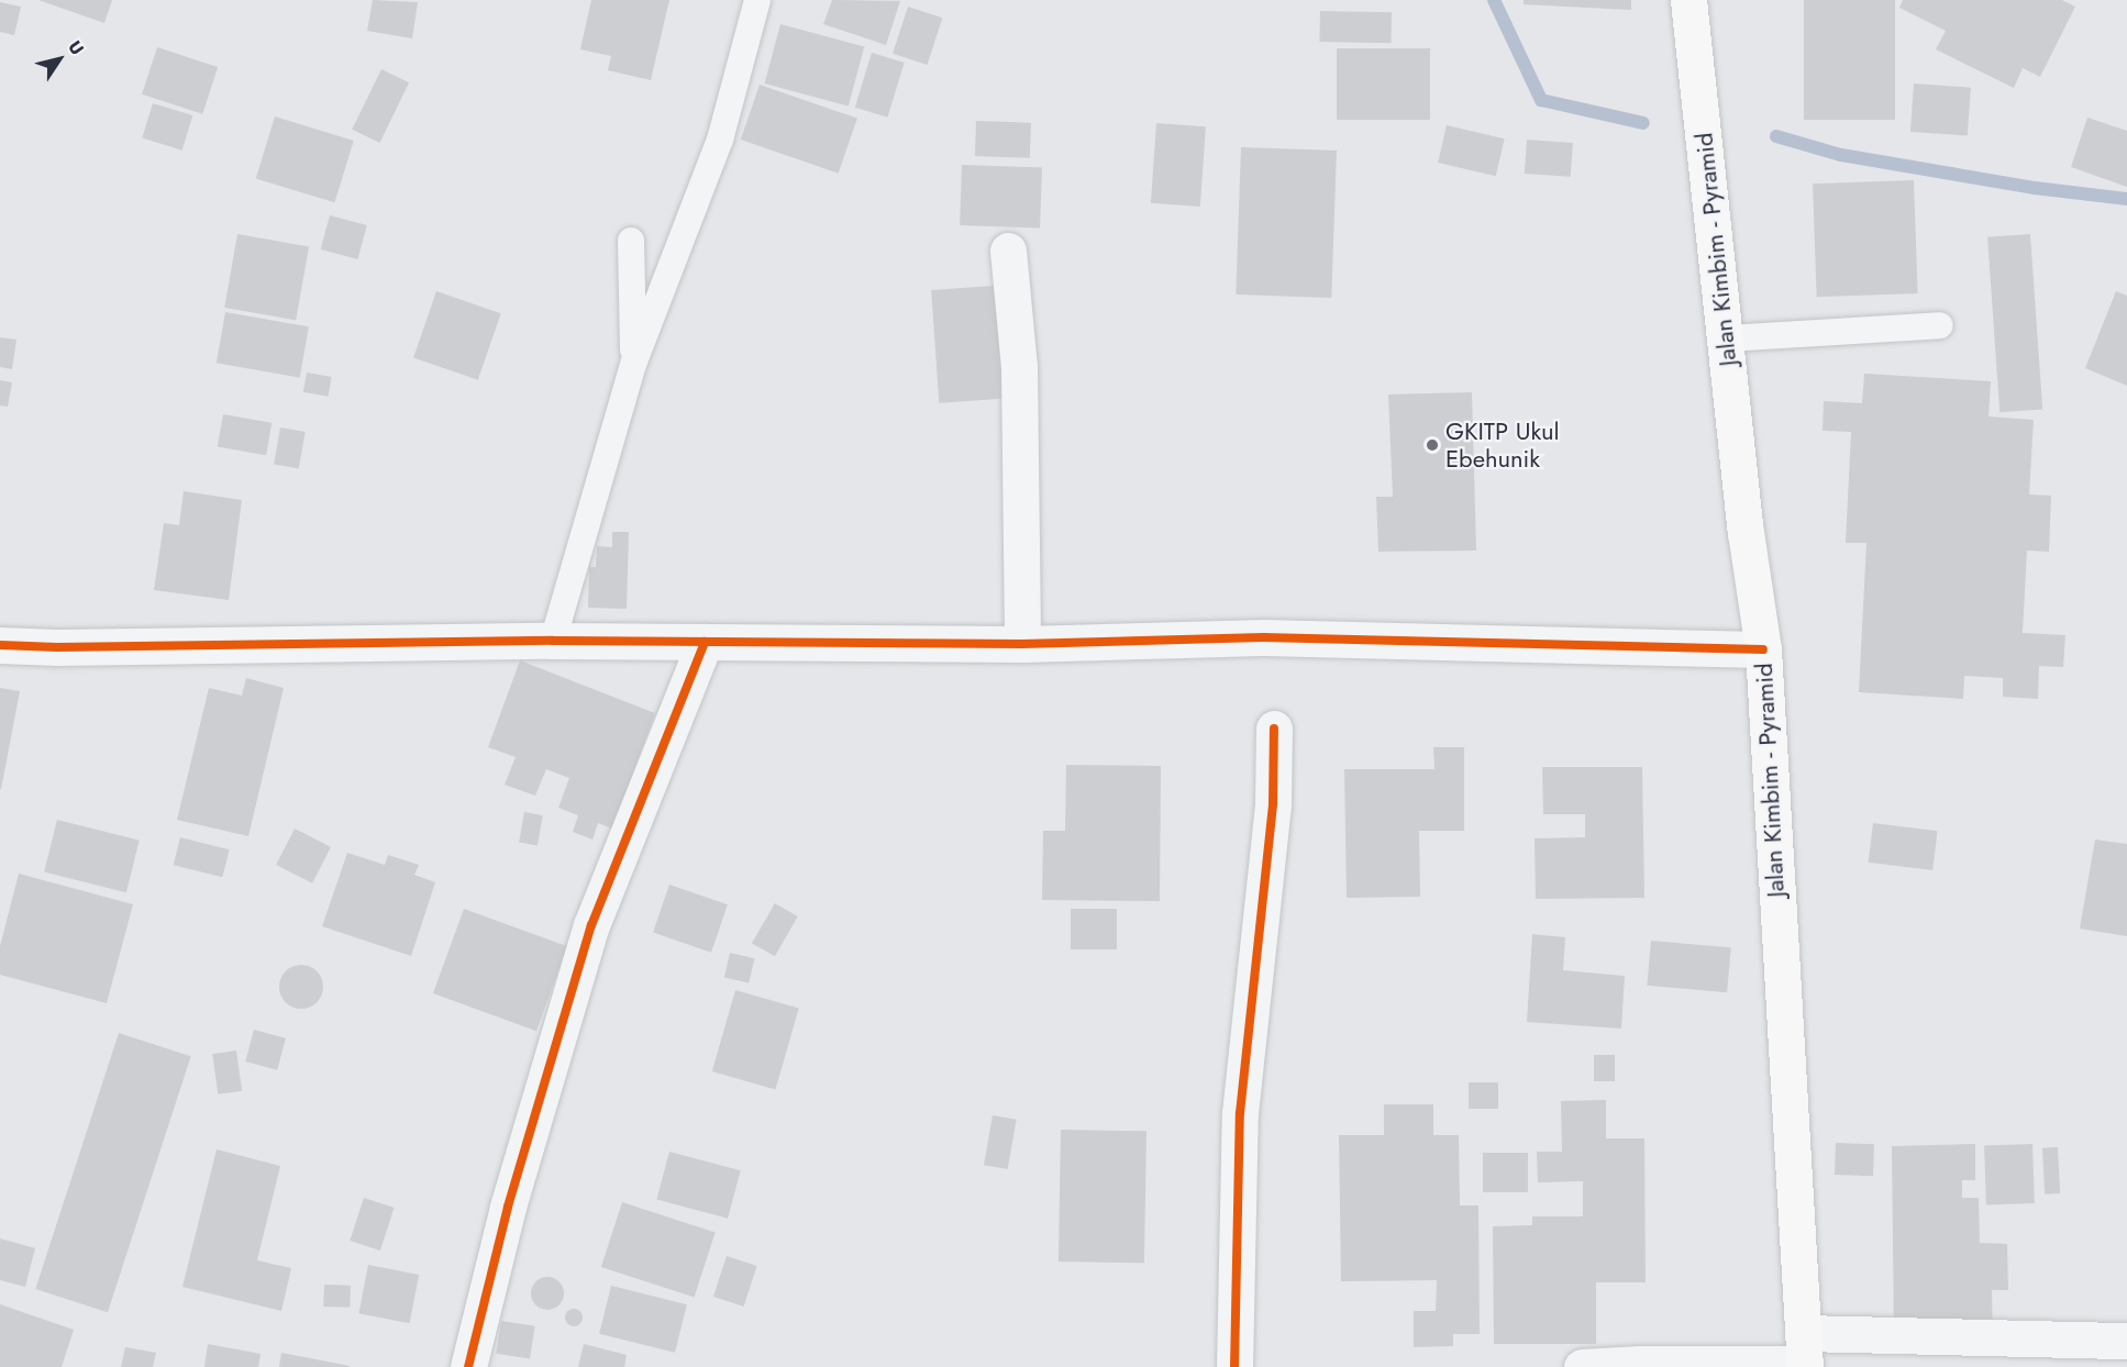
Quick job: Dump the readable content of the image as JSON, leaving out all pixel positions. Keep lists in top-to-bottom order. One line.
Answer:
{"streets":{"highway":["Jalan Kimbim - Pyramid"]},"places":["GKITP Ukul Ebehunik"],"north":"top right"}
